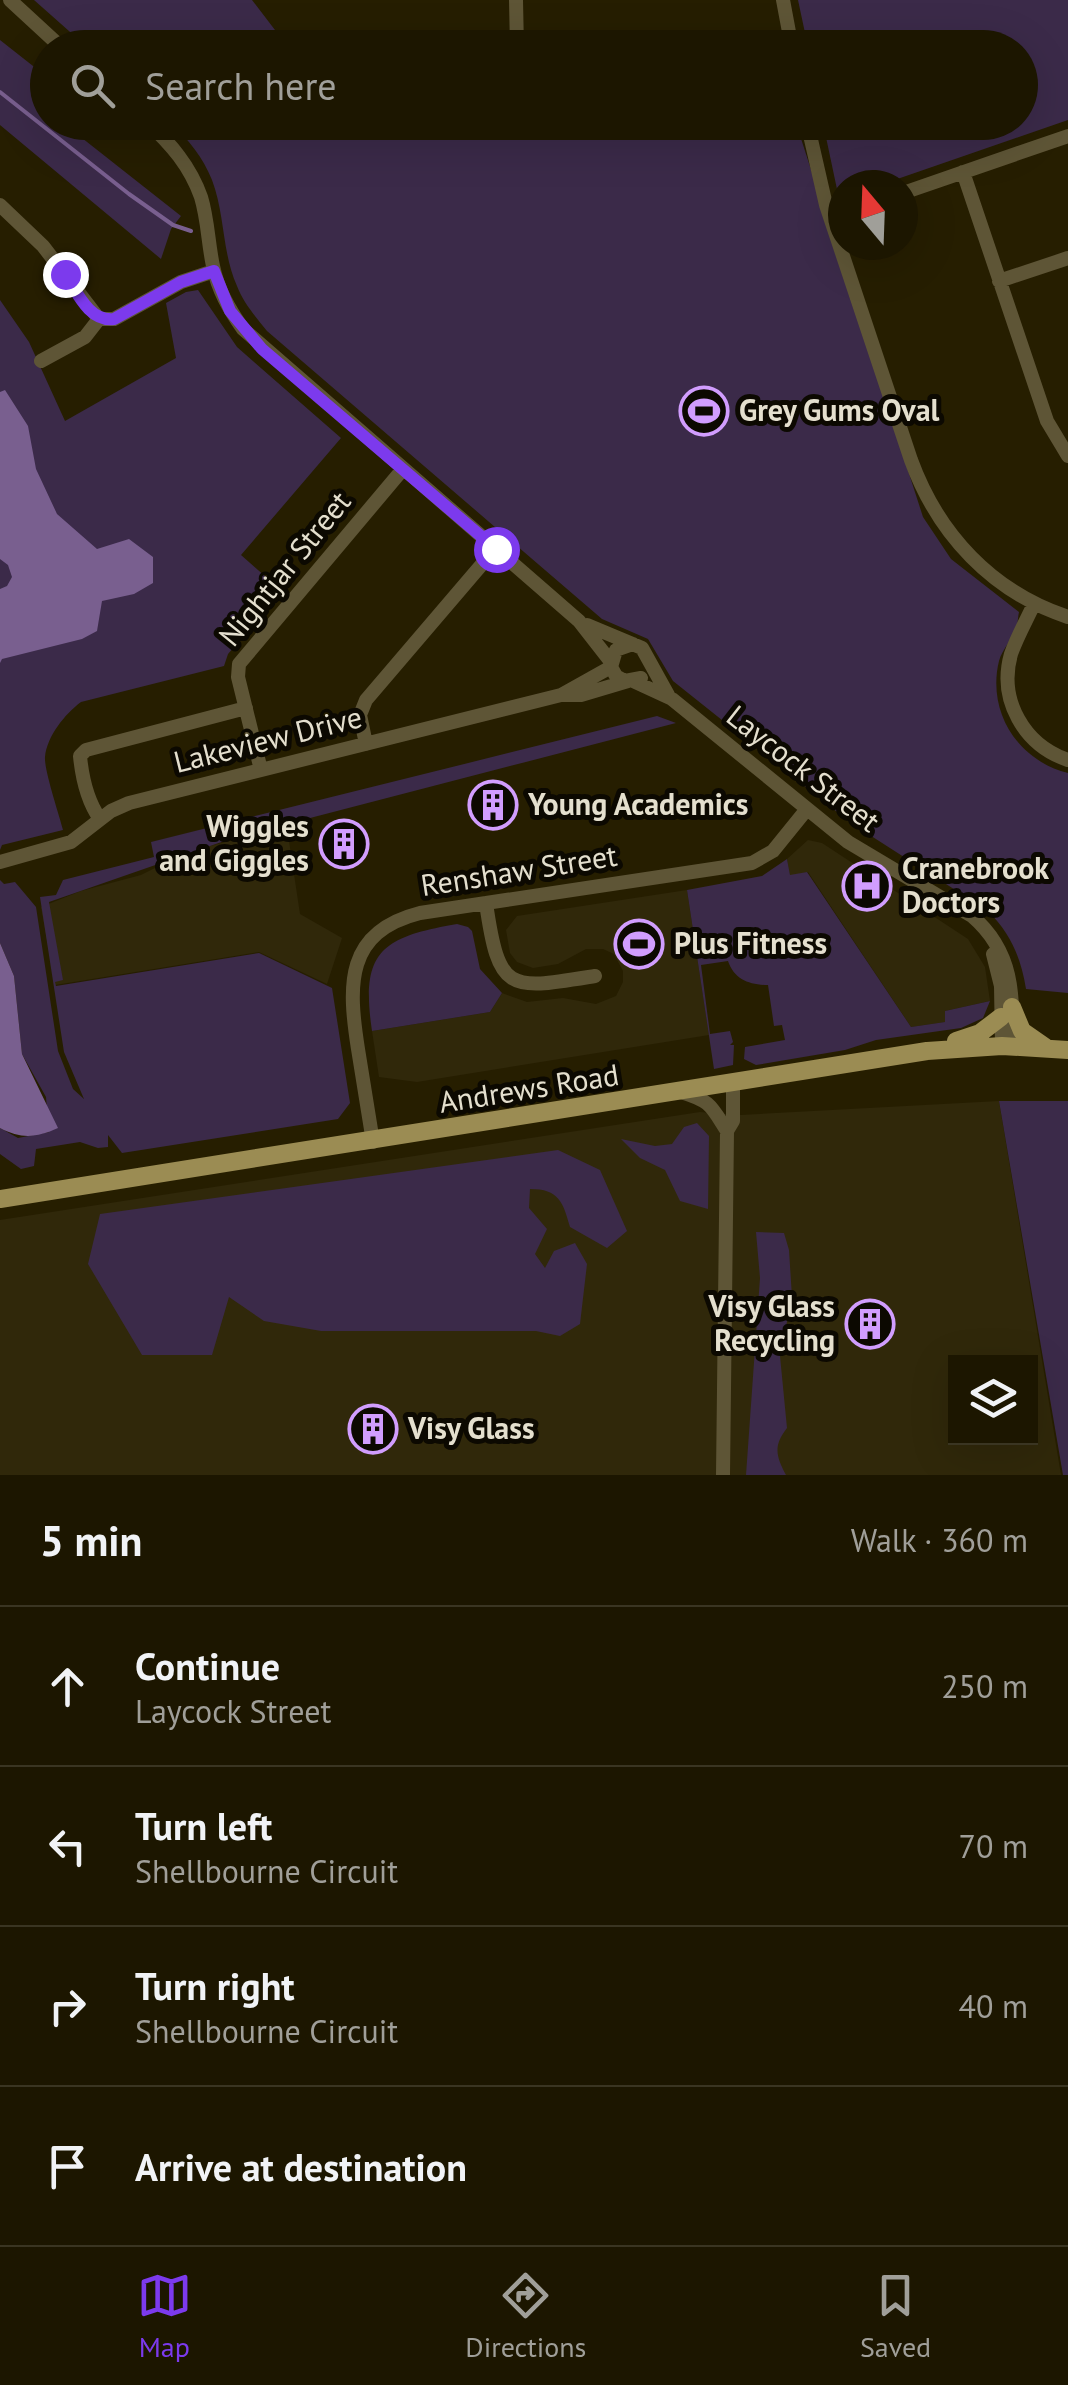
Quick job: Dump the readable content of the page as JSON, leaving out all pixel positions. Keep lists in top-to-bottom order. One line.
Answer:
{"streets":{"main road":["Andrews Road"],"street":["Nightjar Street","Lakeview Drive","Laycock Street","Renshaw Street"]},"crossings":[["Nightjar Street","Lakeview Drive"],["Lakeview Drive","Laycock Street"],["Laycock Street","Renshaw Street"],["Laycock Street","Andrews Road"],["Renshaw Street","Andrews Road"]],"places":{"sports":["Grey Gums Oval","Plus Fitness"],"building":["Young Academics","Wiggles and Giggles","Visy Glass Recycling","Visy Glass"],"hospital":["Cranebrook Doctors"]},"north":"top","page":{"search":"Search here","heading":["5 min","Walk · 360 m"],"list":[["Continue","Laycock Street","250 m"],["Turn left","Shellbourne Circuit","70 m"],["Turn right","Shellbourne Circuit","40 m"],"Arrive at destination"],"nav":["Map","Directions","Saved"]}}
